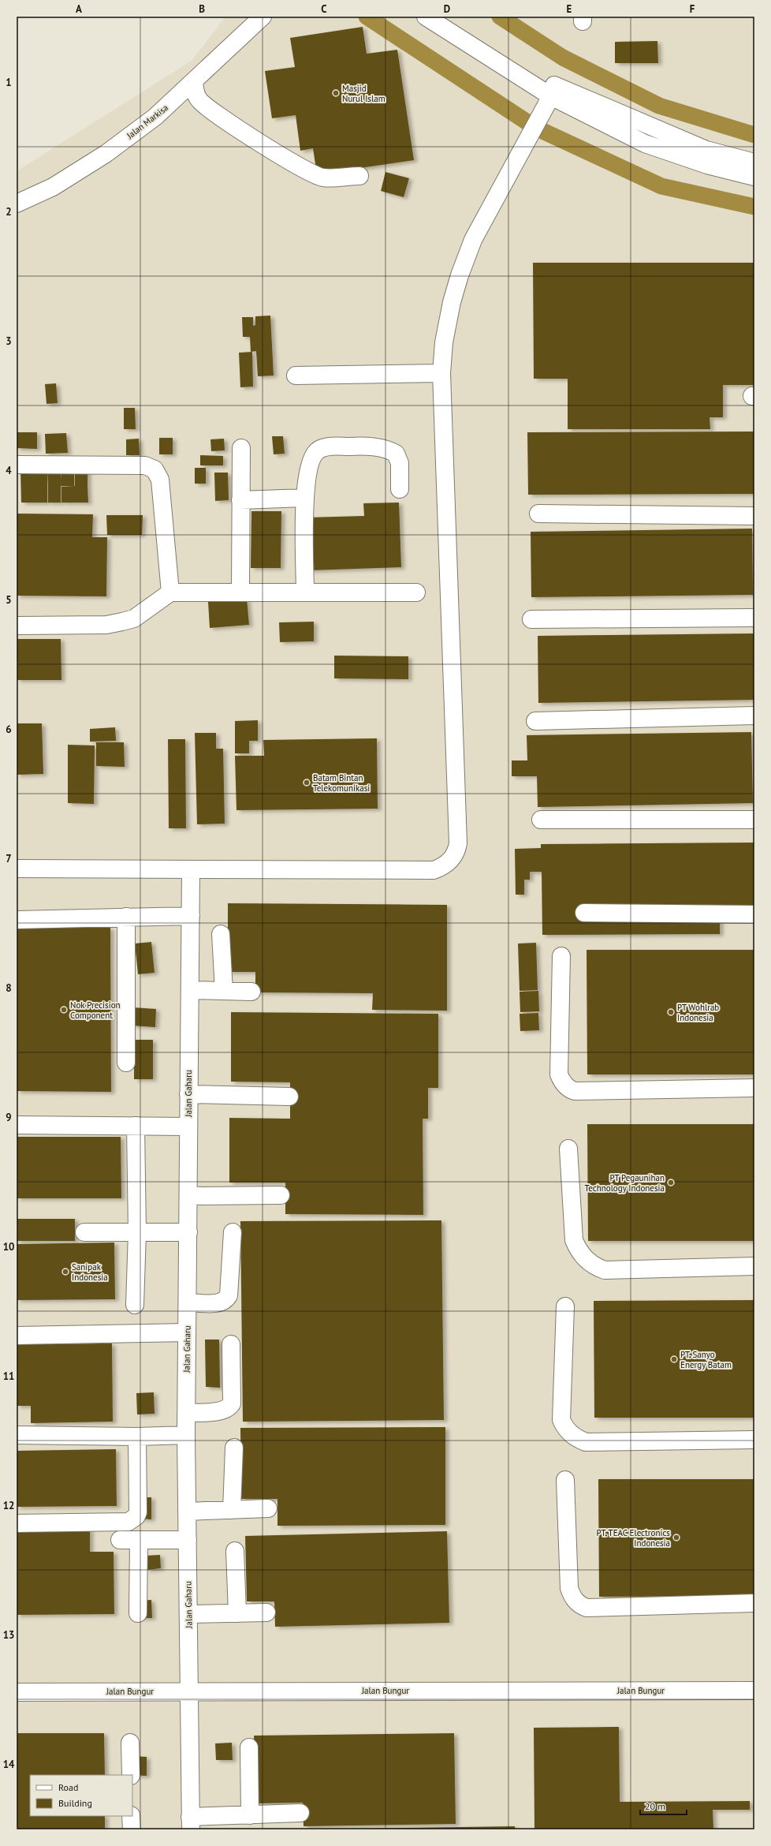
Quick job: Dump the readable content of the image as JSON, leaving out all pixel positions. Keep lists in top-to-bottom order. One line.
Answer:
{"streets":{"street":["Jalan Markisa","Jalan Gaharu","Jalan Bungur"]},"crossings":[["Jalan Gaharu","Jalan Bungur"]],"places":["Masjid Nurul Islam","Batam Bintan Telekomunikasi","Nok Precision Component","PT Wohlrab Indonesia","PT Pegaunihan Technology Indonesia","Sanipak Indonesia","PT. Sanyo Energy Batam","PT. TEAC Electronics Indonesia"],"legend":["Road","Building"],"scale_bar":"20 m","grid":{"columns":["A","B","C","D","E","F"],"rows":["1","2","3","4","5","6","7","8","9","10","11","12","13","14"]}}
